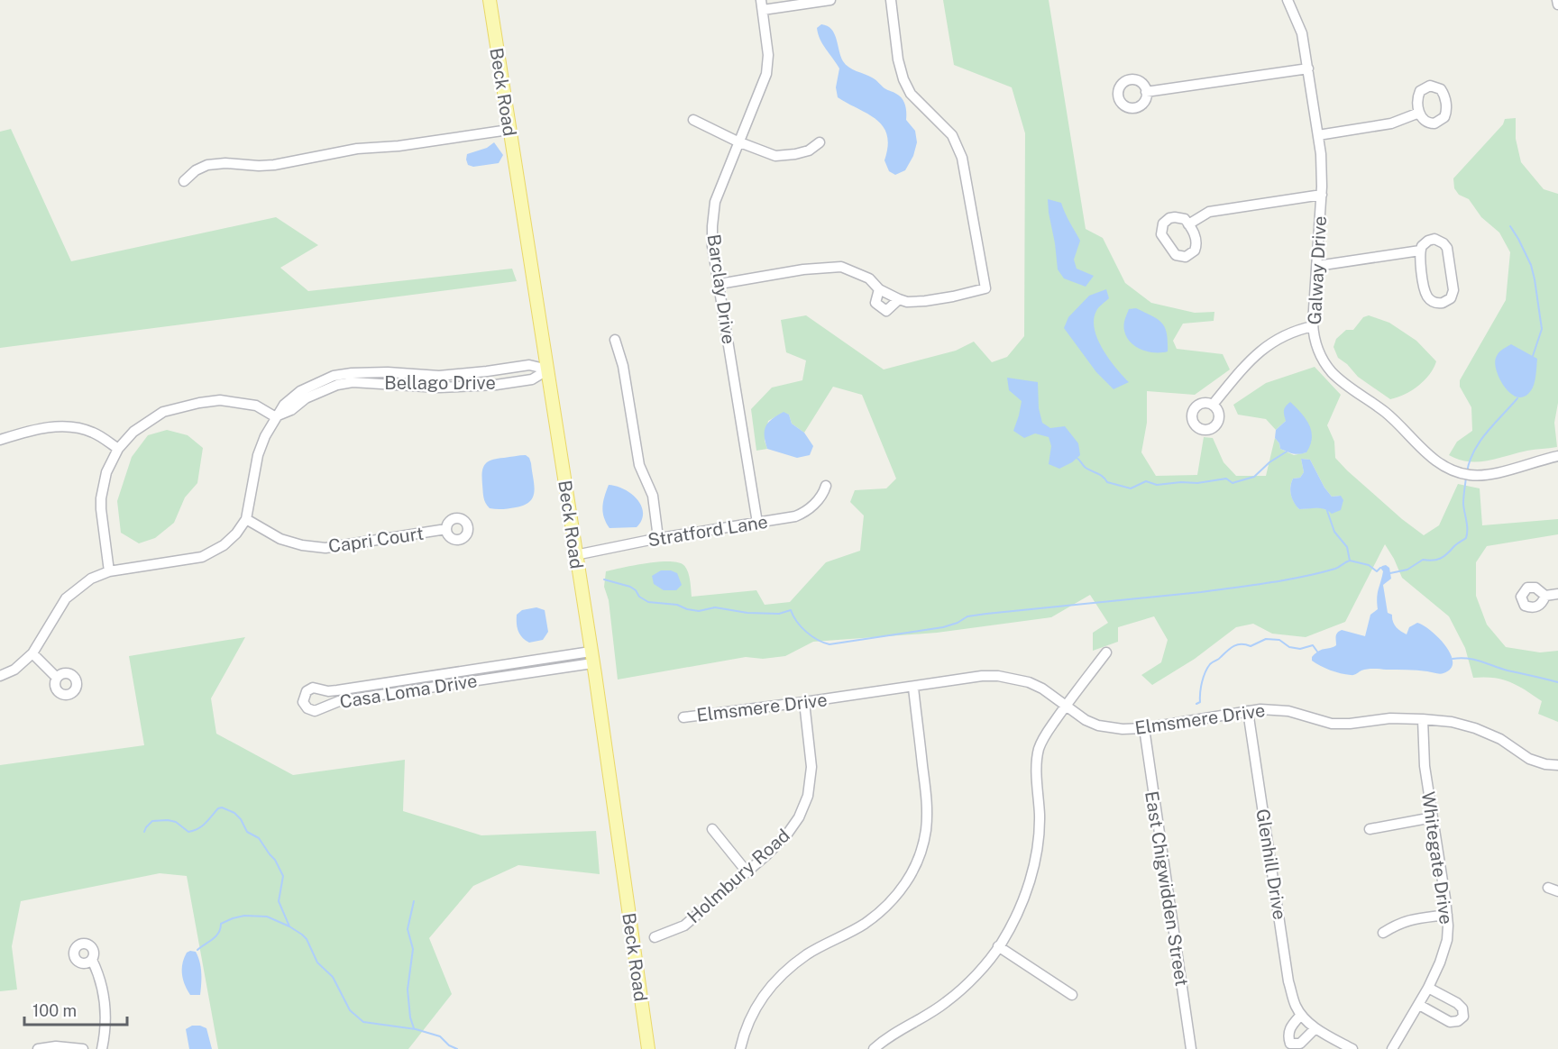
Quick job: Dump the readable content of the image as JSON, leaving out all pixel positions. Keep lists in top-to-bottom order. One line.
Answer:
{"streets":{"main road":["Beck Road"],"street":["Galway Drive","Barclay Drive","Bellago Drive","Stratford Lane","Capri Court","Casa Loma Drive","Elmsmere Drive","Whitegate Drive","Glenhill Drive","Holmbury Road","East Chigwidden Street"]},"crossings":[["Beck Road","Bellago Drive"],["Beck Road","Stratford Lane"],["Beck Road","Casa Loma Drive"],["Barclay Drive","Stratford Lane"],["Bellago Drive","Capri Court"],["Elmsmere Drive","Whitegate Drive"],["Elmsmere Drive","Glenhill Drive"],["Elmsmere Drive","Holmbury Road"],["Elmsmere Drive","East Chigwidden Street"]],"scale_bar":"100 m"}
